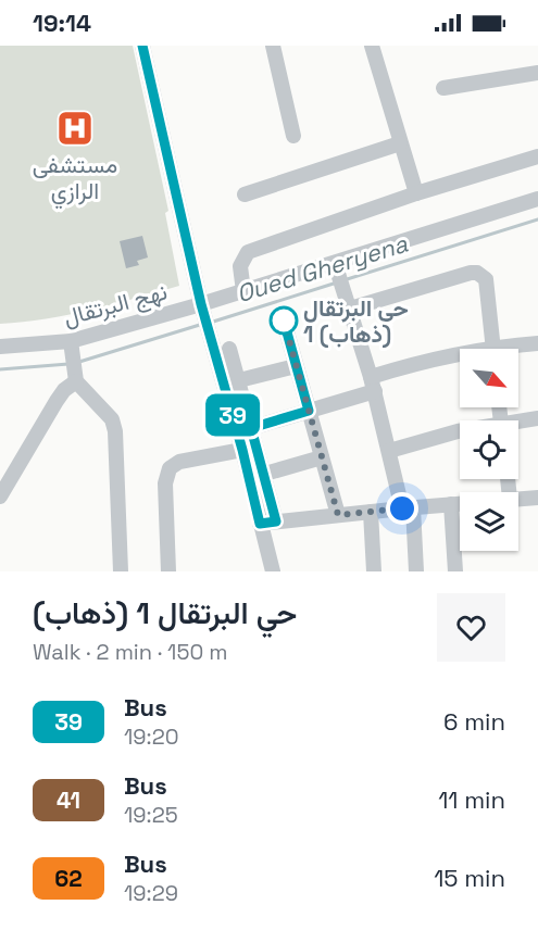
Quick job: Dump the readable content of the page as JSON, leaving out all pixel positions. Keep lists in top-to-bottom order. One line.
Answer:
{"streets":{"street":["نهج البرتقال"]},"water":["Oued Gheryena"],"places":{"hospital":["مستشفى الرازي"],"other":["حي البرتقال 1 (ذهاب)"]},"lines":["bus line 39"],"north":"bottom right","page":{"status":"19:14","on_map":"39","heading":["حي البرتقال 1 (ذهاب)","Walk · 2 min · 150 m"],"list":[{"mark":"39","name":"Bus","note":"19:20","value":"6 min"},{"mark":"41","name":"Bus","note":"19:25","value":"11 min"},{"mark":"62","name":"Bus","note":"19:29","value":"15 min"}]}}
